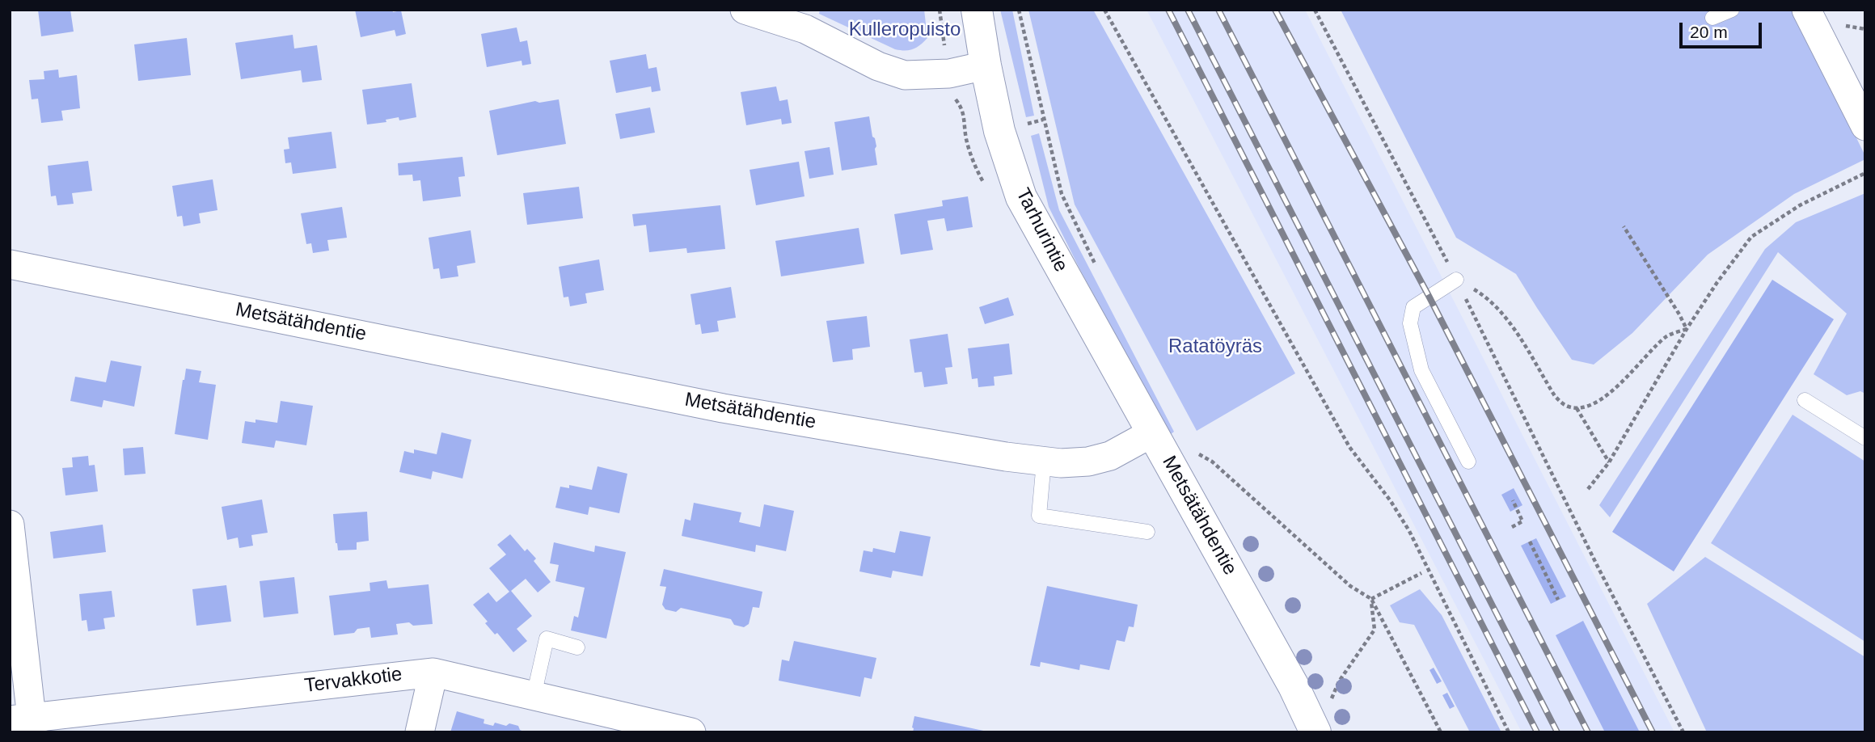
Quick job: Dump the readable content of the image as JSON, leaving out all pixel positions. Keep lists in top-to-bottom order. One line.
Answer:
{"streets":{"street":["Tarhurintie","Metsätähdentie","Tervakkotie"]},"crossings":[["Tarhurintie","Metsätähdentie"]],"parks":["Kulleropuisto","Ratatöyräs"],"scale_bar":"20 m"}
